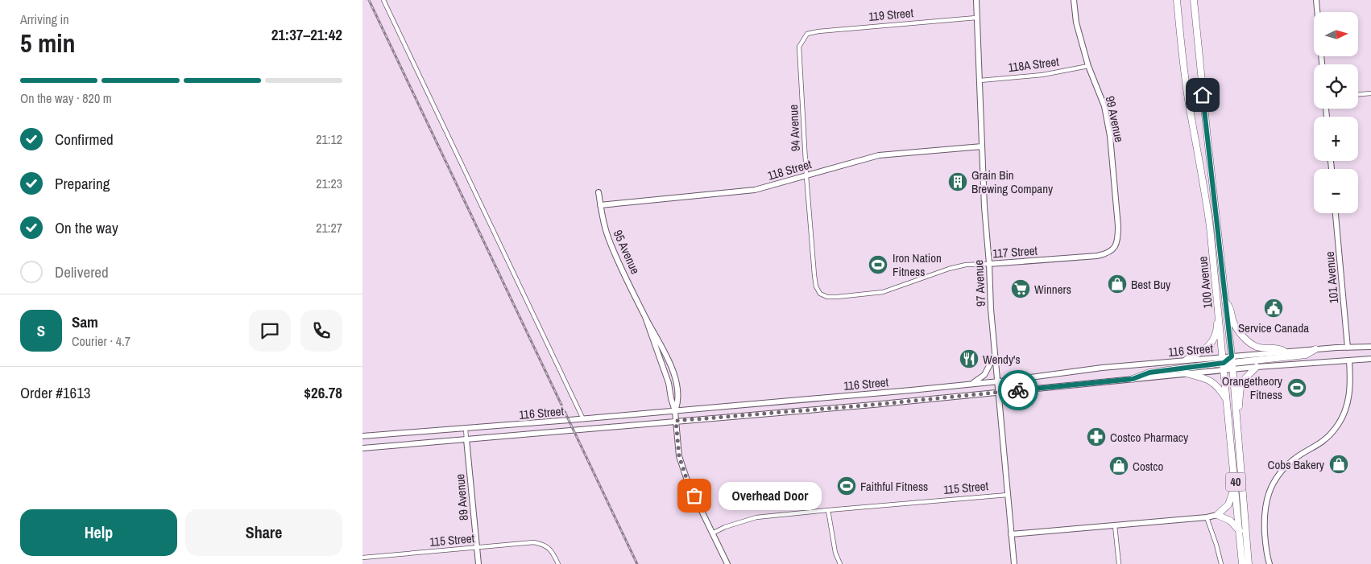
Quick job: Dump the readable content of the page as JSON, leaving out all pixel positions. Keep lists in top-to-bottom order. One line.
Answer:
{"streets":{"main road":["100 Avenue","40"],"street":["119 Street","118A Street","99 Avenue","94 Avenue","118 Street","95 Avenue","117 Street","101 Avenue","97 Avenue","116 Street","115 Street","89 Avenue"]},"crossings":[["119 Street","94 Avenue"],["119 Street","97 Avenue"],["118A Street","99 Avenue"],["118A Street","97 Avenue"],["99 Avenue","117 Street"],["94 Avenue","118 Street"],["94 Avenue","117 Street"],["118 Street","95 Avenue"],["118 Street","97 Avenue"],["95 Avenue","116 Street"],["95 Avenue","115 Street"],["117 Street","97 Avenue"],["100 Avenue","116 Street"],["97 Avenue","116 Street"],["97 Avenue","115 Street"],["116 Street","89 Avenue"],["115 Street","89 Avenue"]],"places":{"building":["Grain Bin Brewing Company"],"sports":["Iron Nation Fitness","Orangetheory Fitness","Faithful Fitness"],"shop":["Best Buy","Cobs Bakery","Costco"],"supermarket":["Winners"],"public building":["Service Canada"],"restaurant":["Wendy's"],"pharmacy":["Costco Pharmacy"],"other":["Overhead Door"]},"north":"right","page":{"heading":["5 min","Arriving in","21:37–21:42"],"panel":["Sam","Courier · 4.7","Order #1613","$26.78"],"map_buttons":["+","−"],"bar":"On the way · 820 m","list":[["Confirmed","21:12"],["Preparing","21:23"],["On the way","21:27"],"Delivered"],"round":"S","bubble":"Overhead Door","buttons":["Help","Share"]}}
